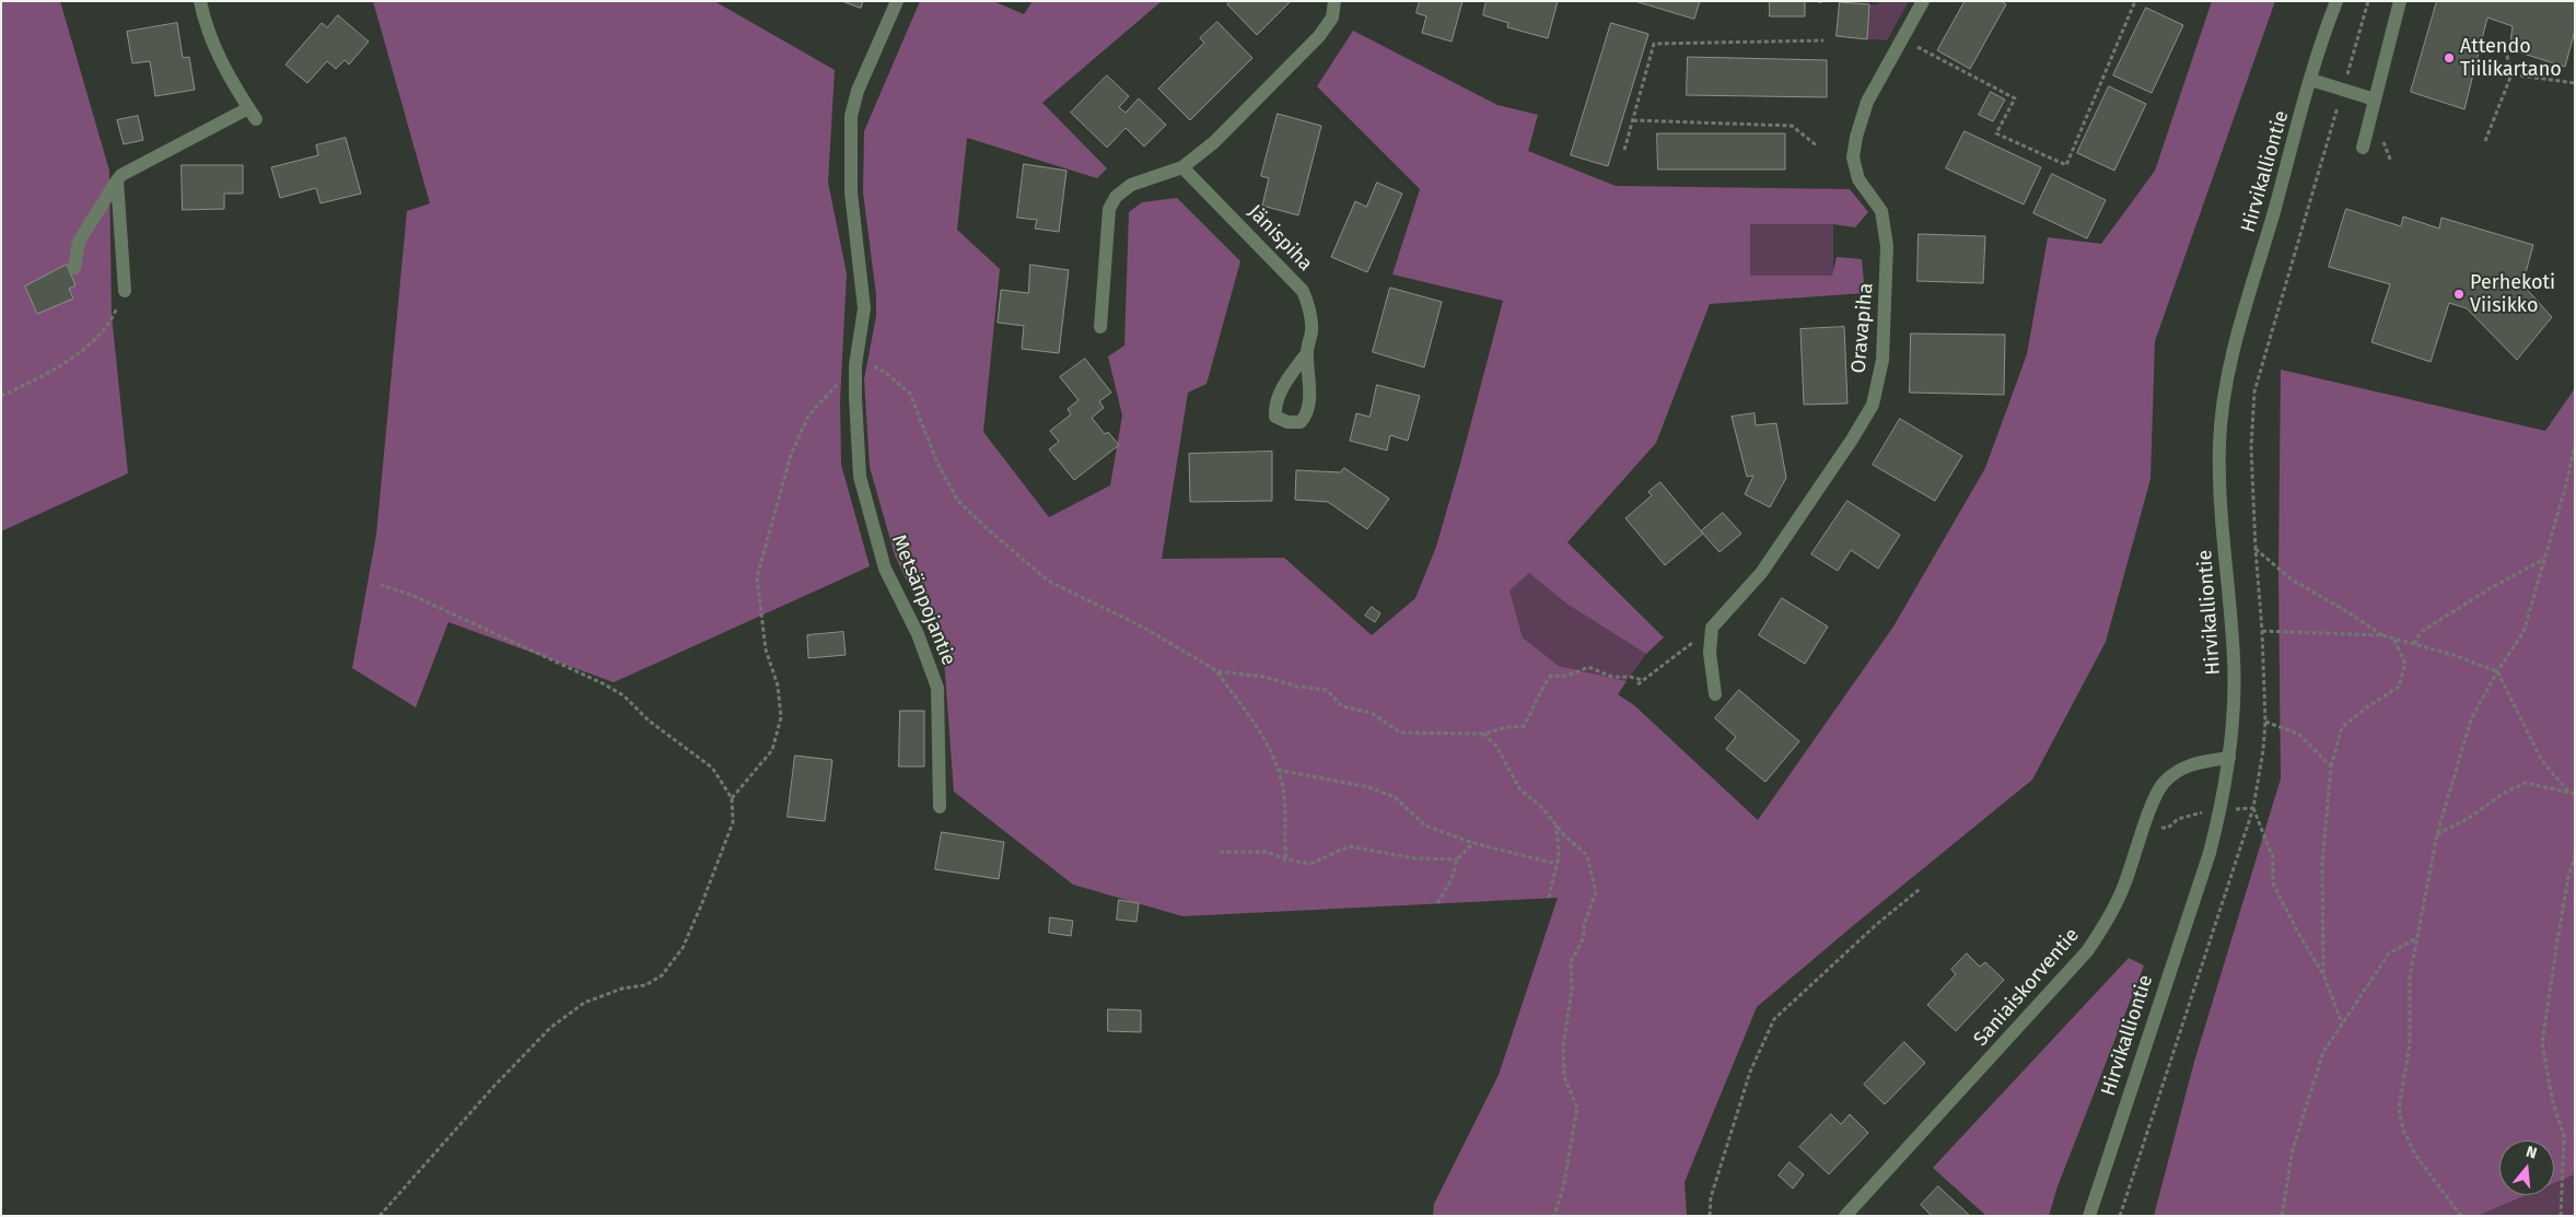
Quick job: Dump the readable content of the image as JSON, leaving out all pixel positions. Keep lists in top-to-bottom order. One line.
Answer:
{"streets":{"street":["Hirvikalliontie","Jänispiha","Oravapiha","Metsänpojantie","Saniaiskorventie"]},"crossings":[["Hirvikalliontie","Saniaiskorventie"]],"places":["Attendo Tiilikartano","Perhekoti Viisikko"],"north":"top"}
